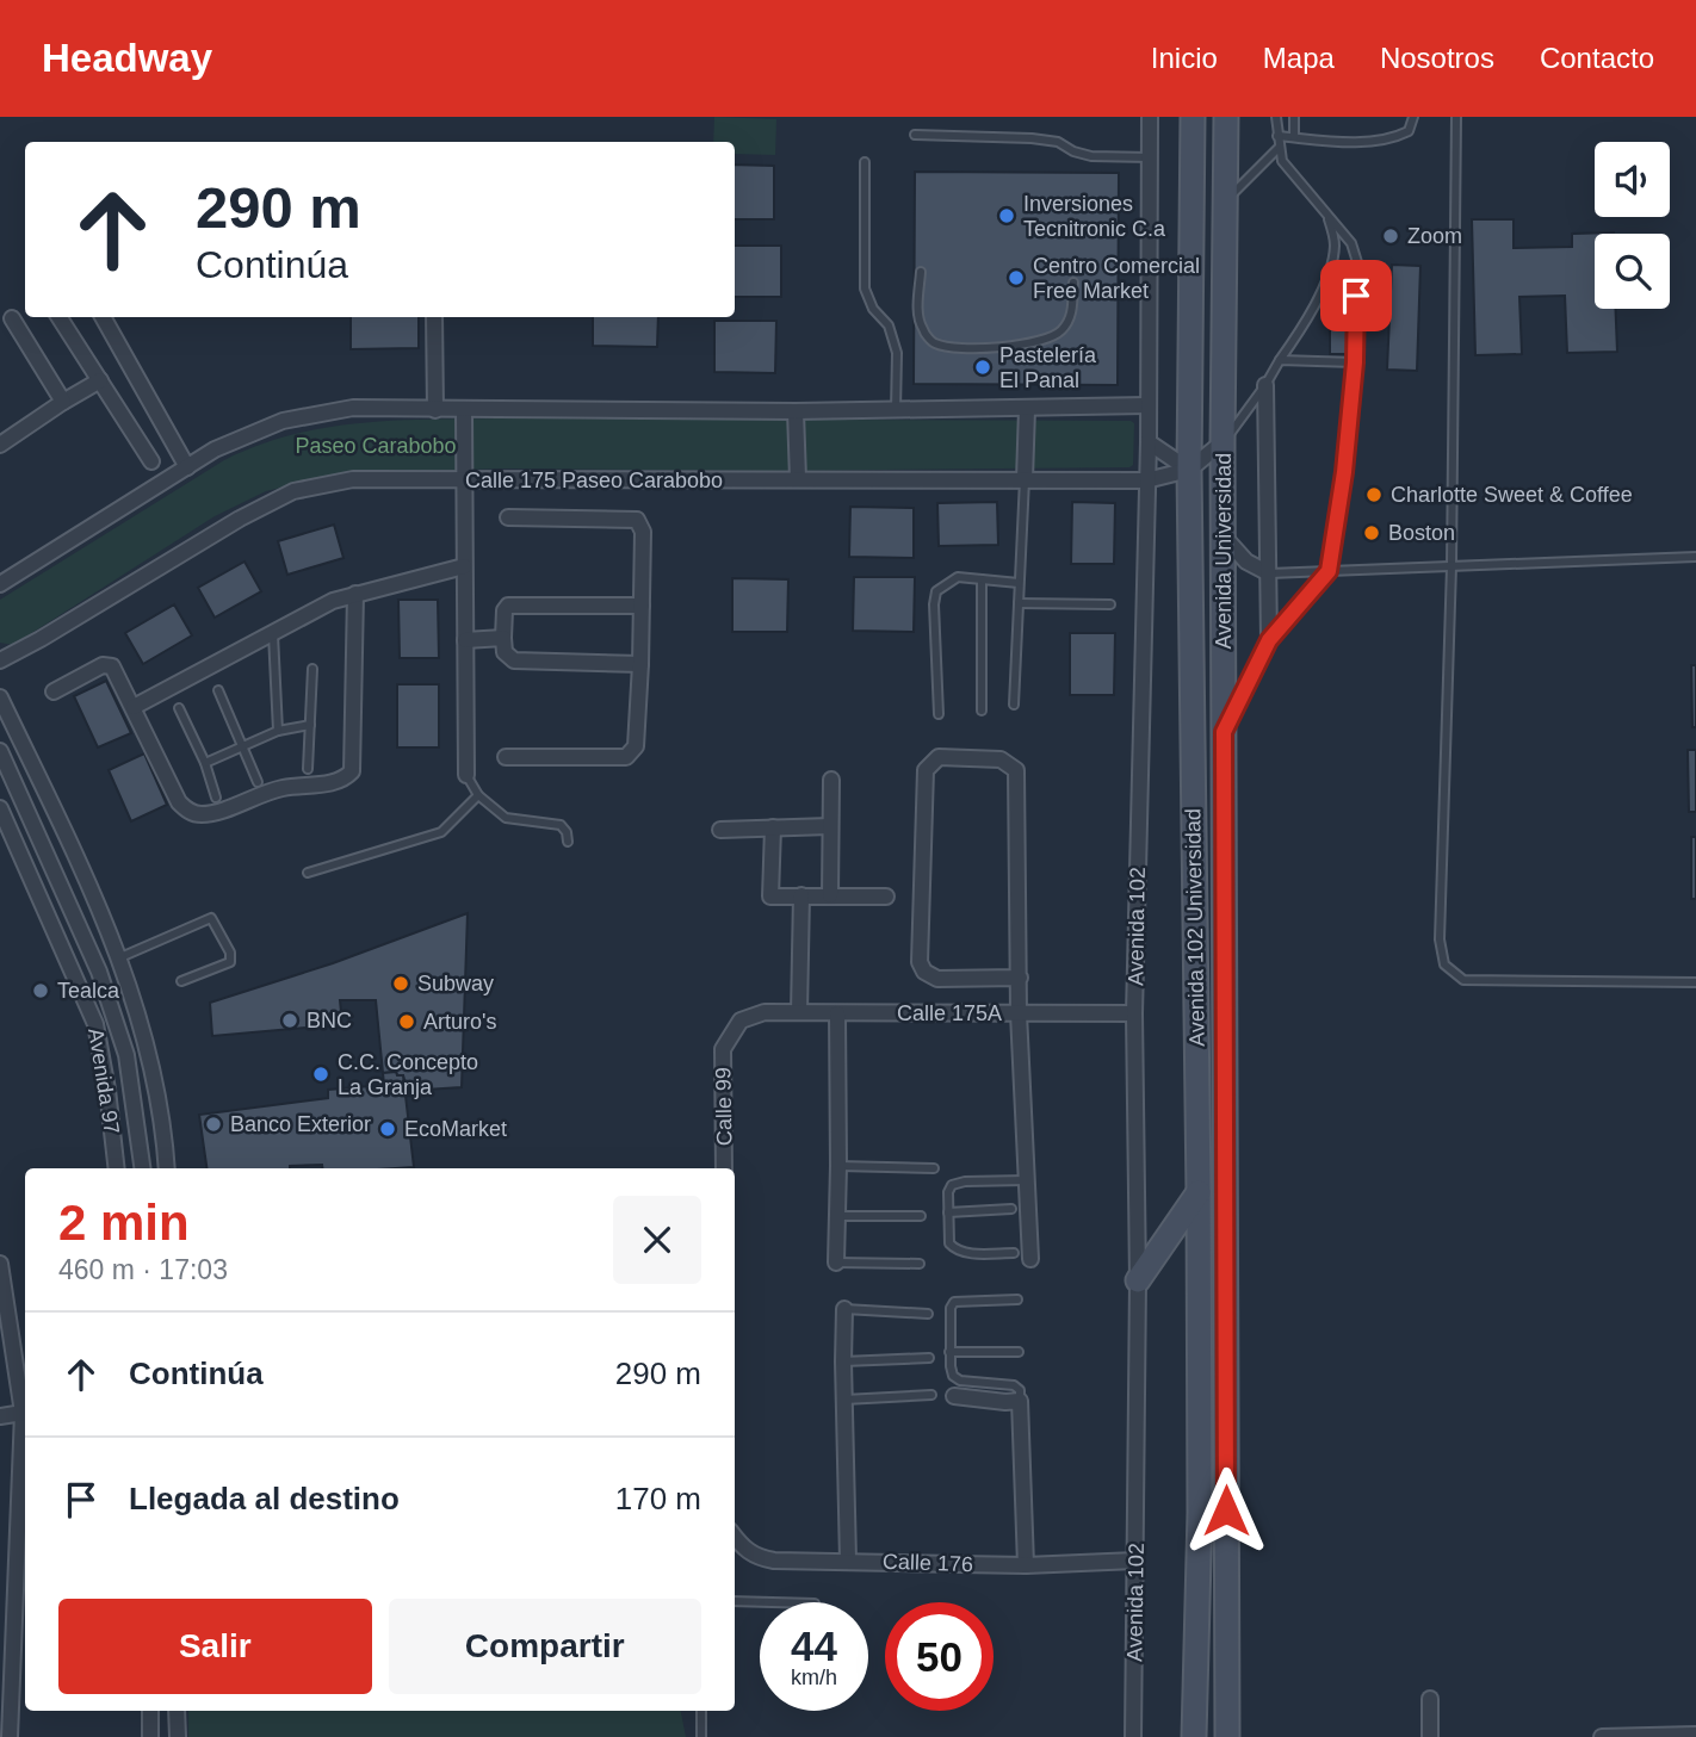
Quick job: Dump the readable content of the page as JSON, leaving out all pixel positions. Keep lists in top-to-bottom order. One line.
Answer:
{"streets":{"main road":["Avenida Universidad","Avenida 102 Universidad"],"street":["Calle 175 Paseo Carabobo","Avenida 102","Calle 175A","Avenida 97","Calle 99","Calle 176"]},"crossings":[["Calle 175 Paseo Carabobo","Avenida Universidad"],["Calle 175 Paseo Carabobo","Avenida 102"],["Calle 175 Paseo Carabobo","Avenida 102 Universidad"],["Avenida 102","Calle 175A"],["Avenida 102","Calle 176"],["Calle 175A","Calle 99"]],"parks":["Paseo Carabobo"],"places":["Inversiones Tecnitronic C.a","Zoom","Centro Comercial Free Market","Pastelería El Panal","Charlotte Sweet & Coffee","Boston","Subway","Tealca","BNC","Arturo's","C.C. Concepto La Granja","Banco Exterior","EcoMarket"],"page":{"header":"Headway","nav":["Inicio","Mapa","Nosotros","Contacto"],"turn":["290 m","Continúa"],"heading":["2 min","460 m · 17:03"],"list":[{"name":"Continúa","value":"290 m"},{"name":"Llegada al destino","value":"170 m"}],"buttons":["Salir","Compartir"],"speed":"44 km/h","limit":"50"}}
